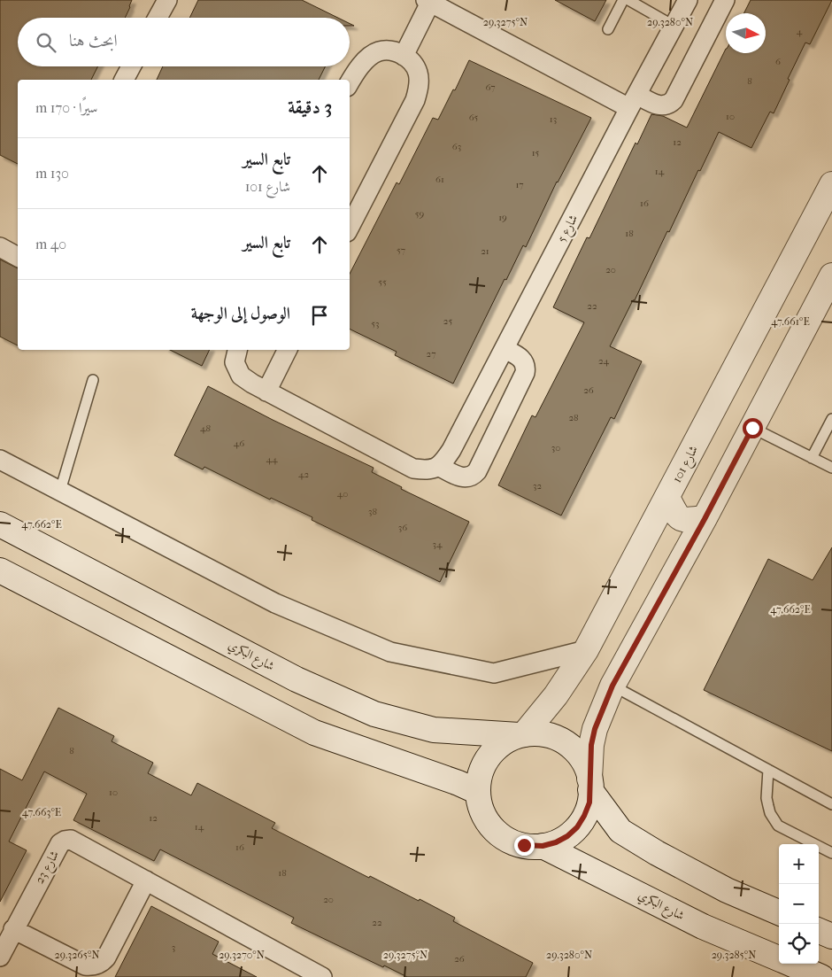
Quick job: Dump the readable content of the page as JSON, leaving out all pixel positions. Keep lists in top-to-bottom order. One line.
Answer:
{"streets":{"main road":["شارع 101","شارع البكري"],"street":["شارع 5","شارع 23"]},"crossings":[["شارع 101","شارع البكري"]],"house_numbers":["4","6","8","67","10","65","13","12","63","15","14","61","17","16","59","19","18","57","21","20","55","22","25","53","27","24","26","28","48","46","30","44","42","32","40","38","36","34","8","10","12","14","16","18","20","22","3","26"],"north":"right","page":{"search":"ابحث هنا","heading":["3 دقيقة","سيرًا · 170 m"],"list":[["تابع السير","شارع 101","130 m"],["تابع السير","40 m"],"الوصول إلى الوجهة"],"map_buttons":["+","−"]},"coordinates":["29.3275°N","29.3280°N","47.661°E","47.662°E","47.663°E","29.3265°N","29.3270°N","29.3285°N"]}
